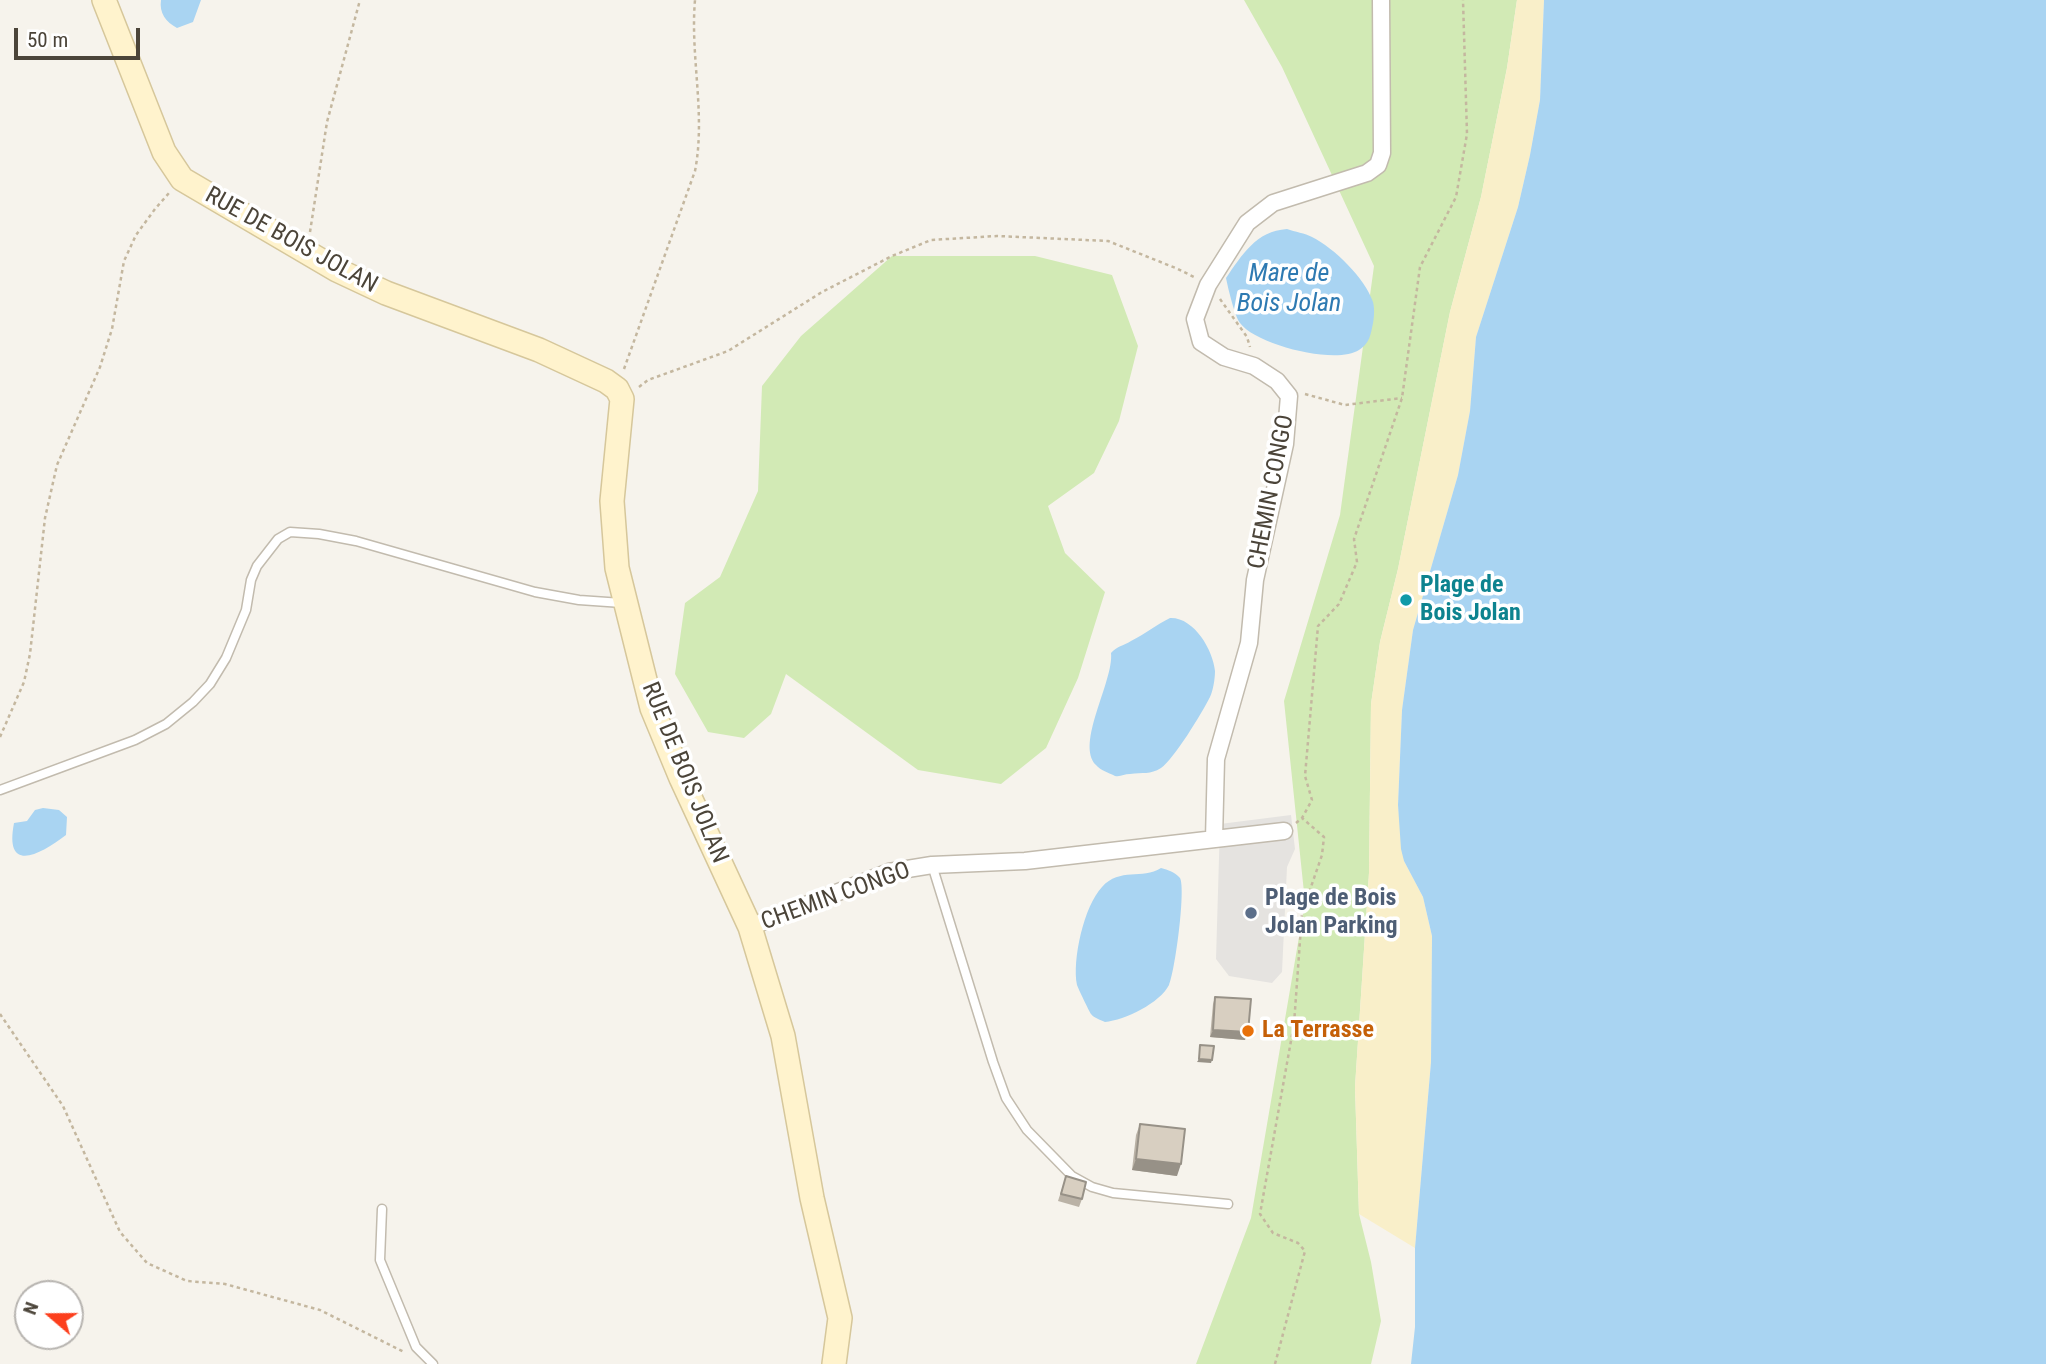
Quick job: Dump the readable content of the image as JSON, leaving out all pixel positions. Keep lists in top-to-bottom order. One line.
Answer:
{"streets":{"street":["RUE DE BOIS JOLAN","CHEMIN CONGO"]},"crossings":[["RUE DE BOIS JOLAN","CHEMIN CONGO"]],"water":["Mare de Bois Jolan"],"places":["Plage de Bois Jolan","Plage de Bois Jolan Parking","La Terrasse"],"scale_bar":"50 m","north":"left"}
